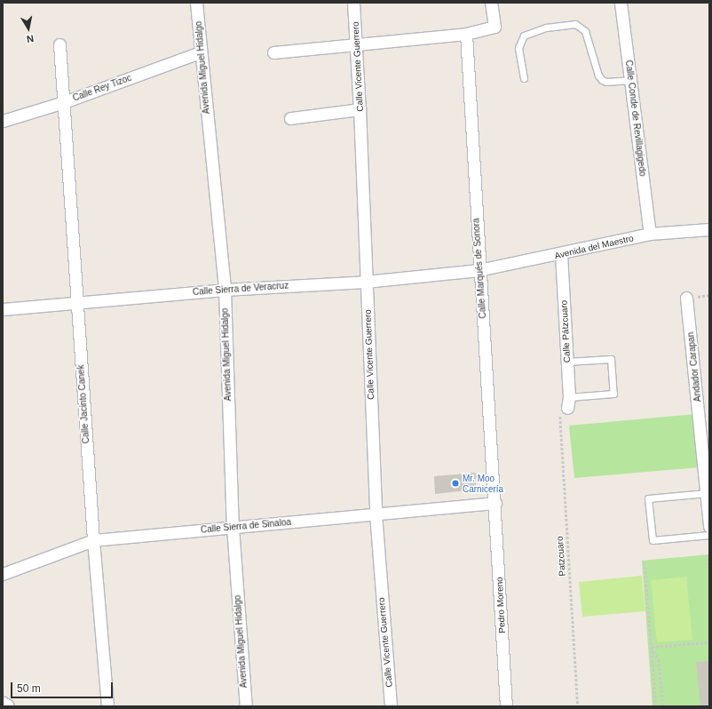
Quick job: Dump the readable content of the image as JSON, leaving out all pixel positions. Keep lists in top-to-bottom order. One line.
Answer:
{"streets":{"street":["Calle Vicente Guerrero","Avenida Miguel Hidalgo","Calle Rey Tizoc","Calle Conde de Revillagigedo","Avenida del Maestro","Calle Marqués de Sonora","Calle Sierra de Veracruz","Calle Pátzcuaro","Andador Carapan","Calle Jacinto Canek","Calle Sierra de Sinaloa","Pedro Moreno"],"path":["Patzcuaro"]},"crossings":[["Calle Vicente Guerrero","Calle Sierra de Veracruz"],["Calle Vicente Guerrero","Calle Sierra de Sinaloa"],["Avenida Miguel Hidalgo","Calle Rey Tizoc"],["Avenida Miguel Hidalgo","Calle Sierra de Veracruz"],["Avenida Miguel Hidalgo","Calle Sierra de Sinaloa"],["Calle Rey Tizoc","Calle Jacinto Canek"],["Calle Conde de Revillagigedo","Avenida del Maestro"],["Avenida del Maestro","Calle Marqués de Sonora"],["Avenida del Maestro","Calle Sierra de Veracruz"],["Avenida del Maestro","Calle Pátzcuaro"],["Calle Marqués de Sonora","Calle Sierra de Veracruz"],["Calle Marqués de Sonora","Calle Sierra de Sinaloa"],["Calle Marqués de Sonora","Pedro Moreno"],["Calle Sierra de Veracruz","Calle Jacinto Canek"],["Calle Pátzcuaro","Patzcuaro"],["Calle Jacinto Canek","Calle Sierra de Sinaloa"],["Calle Sierra de Sinaloa","Pedro Moreno"]],"places":["Mr. Moo Carnicería"],"scale_bar":"50 m","north":"bottom"}
